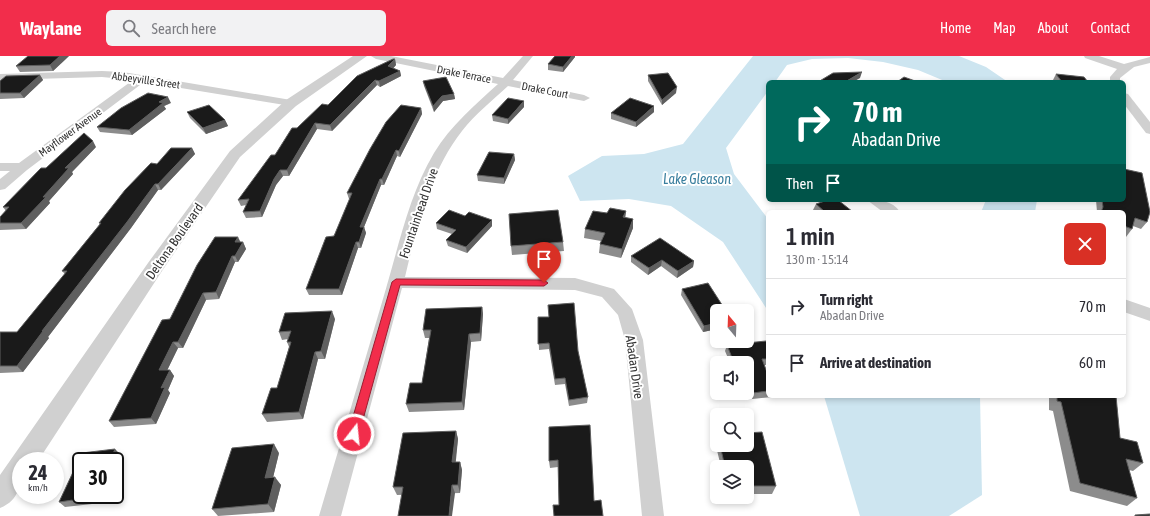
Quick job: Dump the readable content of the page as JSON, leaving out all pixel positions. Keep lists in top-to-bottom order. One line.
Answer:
{"streets":{"street":["Drake Terrace","Abbeyville Street","Drake Court","Mayflower Avenue","Fountainhead Drive","Deltona Boulevard","Abadan Drive"]},"crossings":[["Drake Terrace","Drake Court"],["Drake Terrace","Fountainhead Drive"],["Abbeyville Street","Mayflower Avenue"],["Abbeyville Street","Deltona Boulevard"],["Drake Court","Fountainhead Drive"],["Fountainhead Drive","Abadan Drive"]],"water":["Lake Gleason"],"north":"top","page":{"header":"Waylane","search":"Search here","nav":["Home","Map","About","Contact"],"turn":["70 m","Abadan Drive"],"then":"Then","heading":["1 min","130 m · 15:14"],"list":[{"name":"Turn right","note":"Abadan Drive","value":"70 m"},{"name":"Arrive at destination","value":"60 m"}],"speed":"24 km/h","limit":"30"}}
